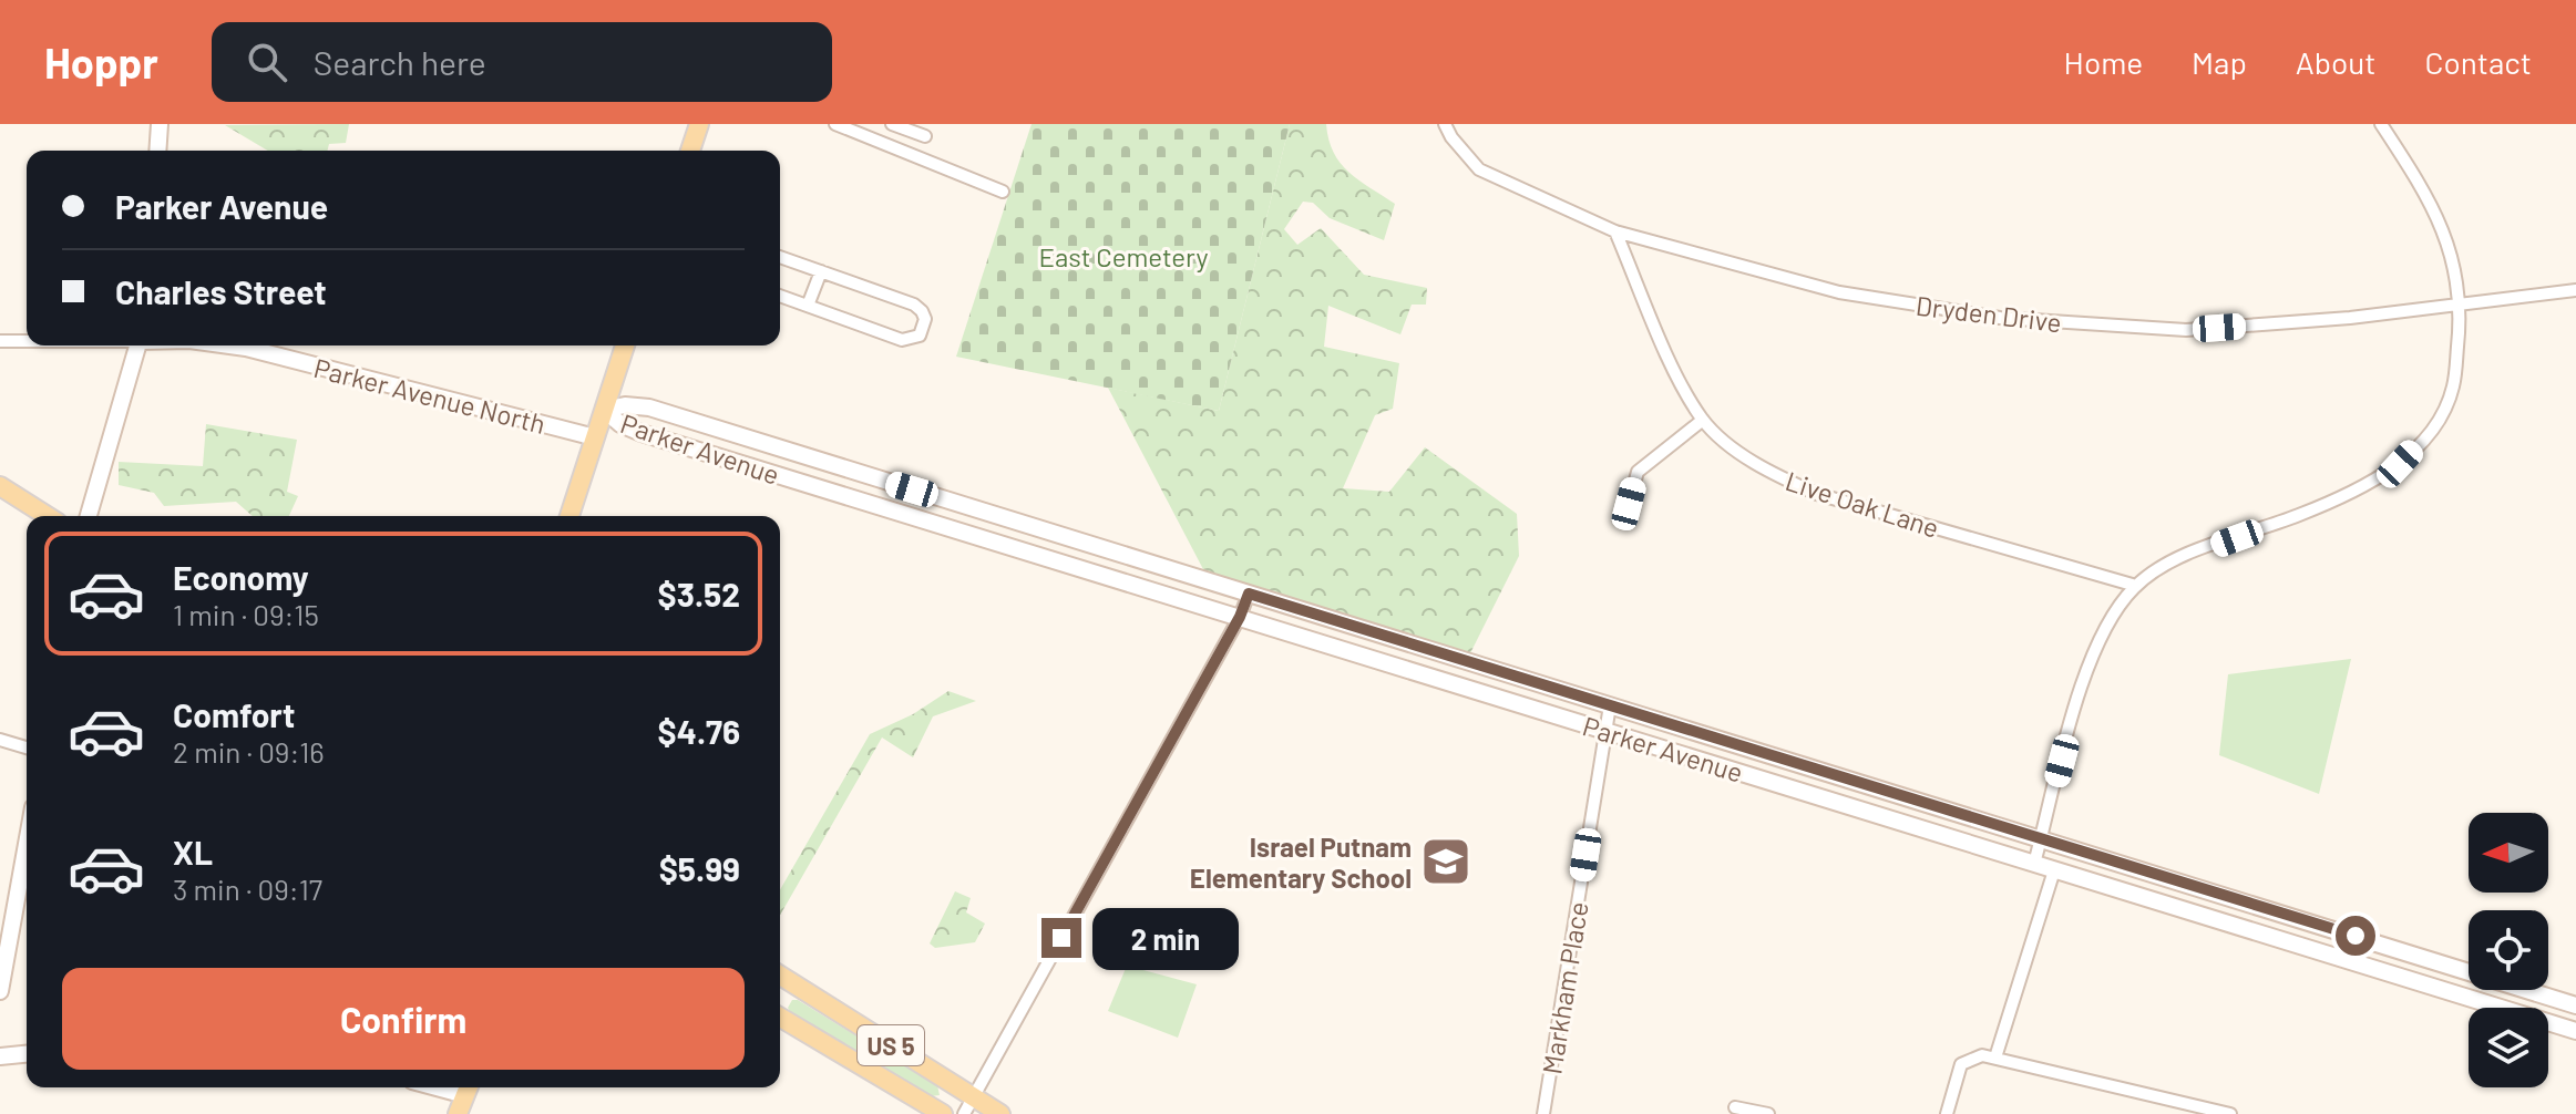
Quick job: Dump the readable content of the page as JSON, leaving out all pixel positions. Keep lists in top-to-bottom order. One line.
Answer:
{"streets":{"main road":["US 5"],"street":["Dryden Drive","Parker Avenue North","Parker Avenue","Live Oak Lane","Markham Place"]},"crossings":[["Dryden Drive","Live Oak Lane"],["Parker Avenue","Markham Place"]],"parks":["East Cemetery"],"places":{"school or university":["Israel Putnam Elementary School"]},"north":"left","page":{"header":"Hoppr","search":"Search here","nav":["Home","Map","About","Contact"],"banner":["Parker Avenue","Charles Street"],"list":[{"name":"Economy","note":"1 min · 09:15","value":"$3.52"},{"name":"Comfort","note":"2 min · 09:16","value":"$4.76"},{"name":"XL","note":"3 min · 09:17","value":"$5.99"}],"bubble":"2 min","buttons":"Confirm"}}
